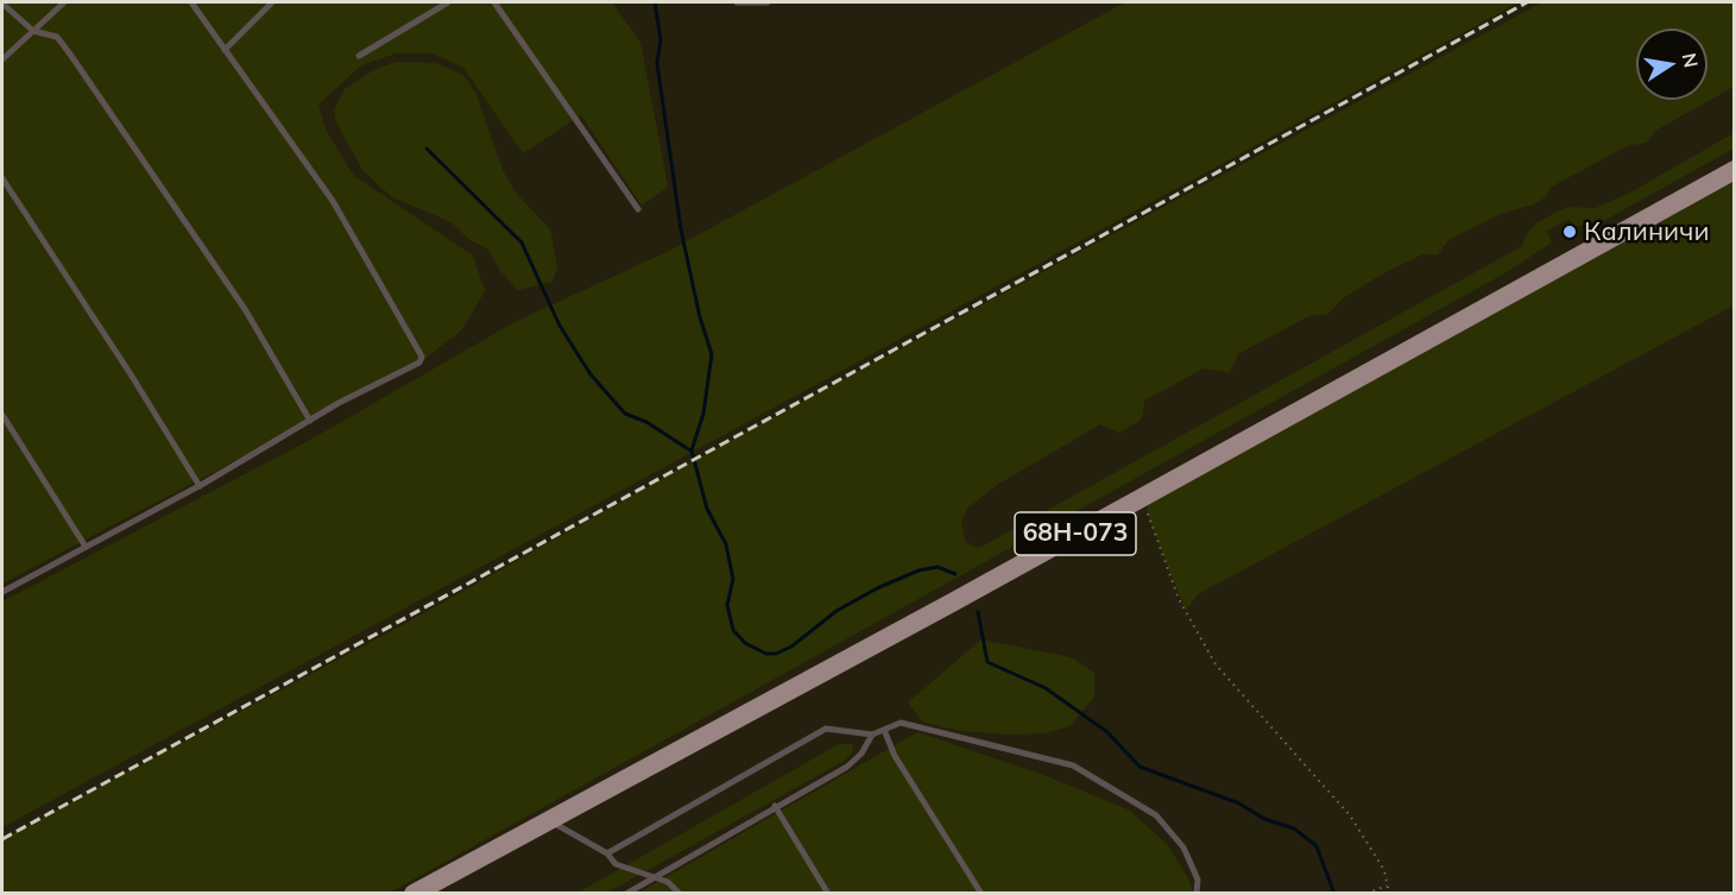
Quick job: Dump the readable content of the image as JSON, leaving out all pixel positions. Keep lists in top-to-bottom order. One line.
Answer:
{"streets":{"main road":["68Н-073"]},"places":["Калиничи"],"north":"right"}
